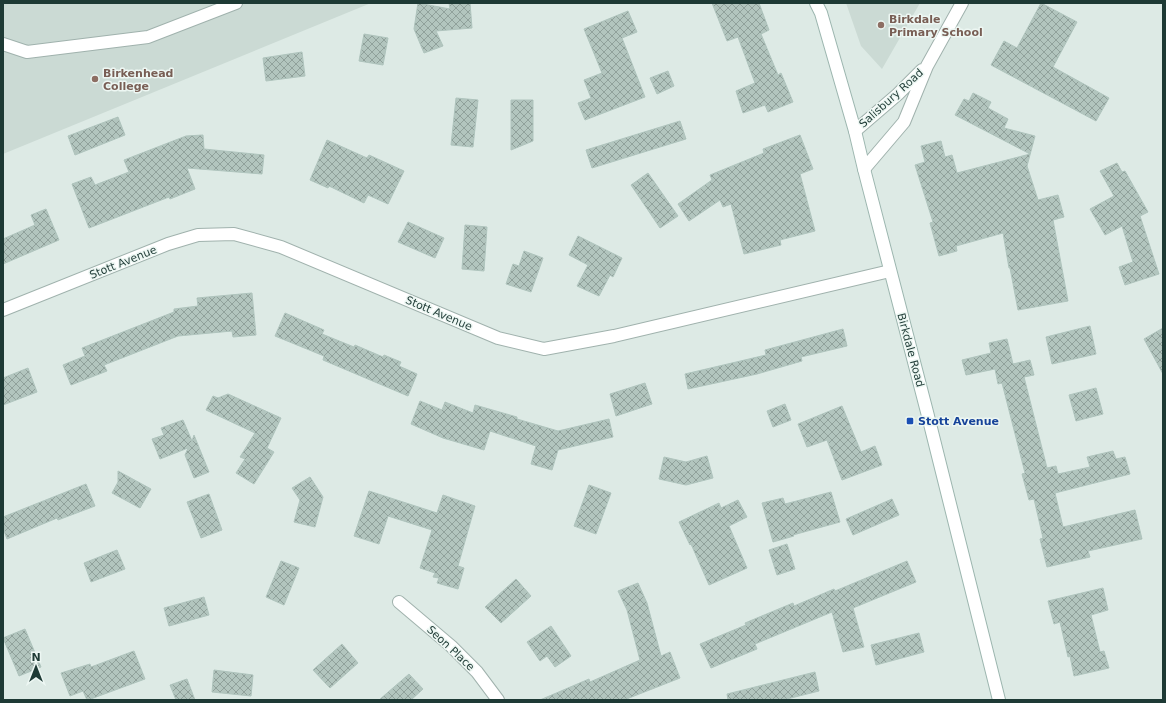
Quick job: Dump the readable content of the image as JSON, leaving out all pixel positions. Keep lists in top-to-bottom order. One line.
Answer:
{"streets":{"street":["Salisbury Road","Stott Avenue","Birkdale Road","Seon Place"]},"crossings":[["Salisbury Road","Birkdale Road"],["Stott Avenue","Birkdale Road"]],"places":{"other":["Birkdale Primary School","Birkenhead College"],"transit":["Stott Avenue"]},"north":"top"}
